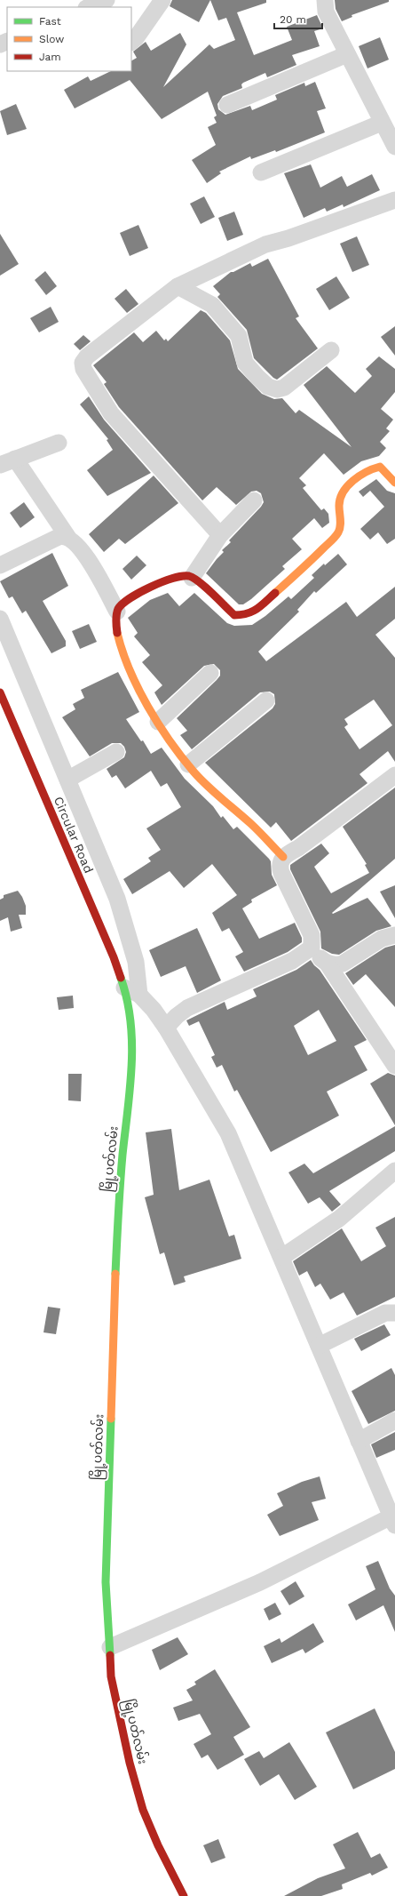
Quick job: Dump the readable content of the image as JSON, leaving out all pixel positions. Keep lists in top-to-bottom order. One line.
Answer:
{"streets":{"main road":["Circular Road","မြို့ပတ်လမ်း"]},"crossings":[["Circular Road","မြို့ပတ်လမ်း"]],"legend":["Fast","Slow","Jam"],"scale_bar":"20 m"}
